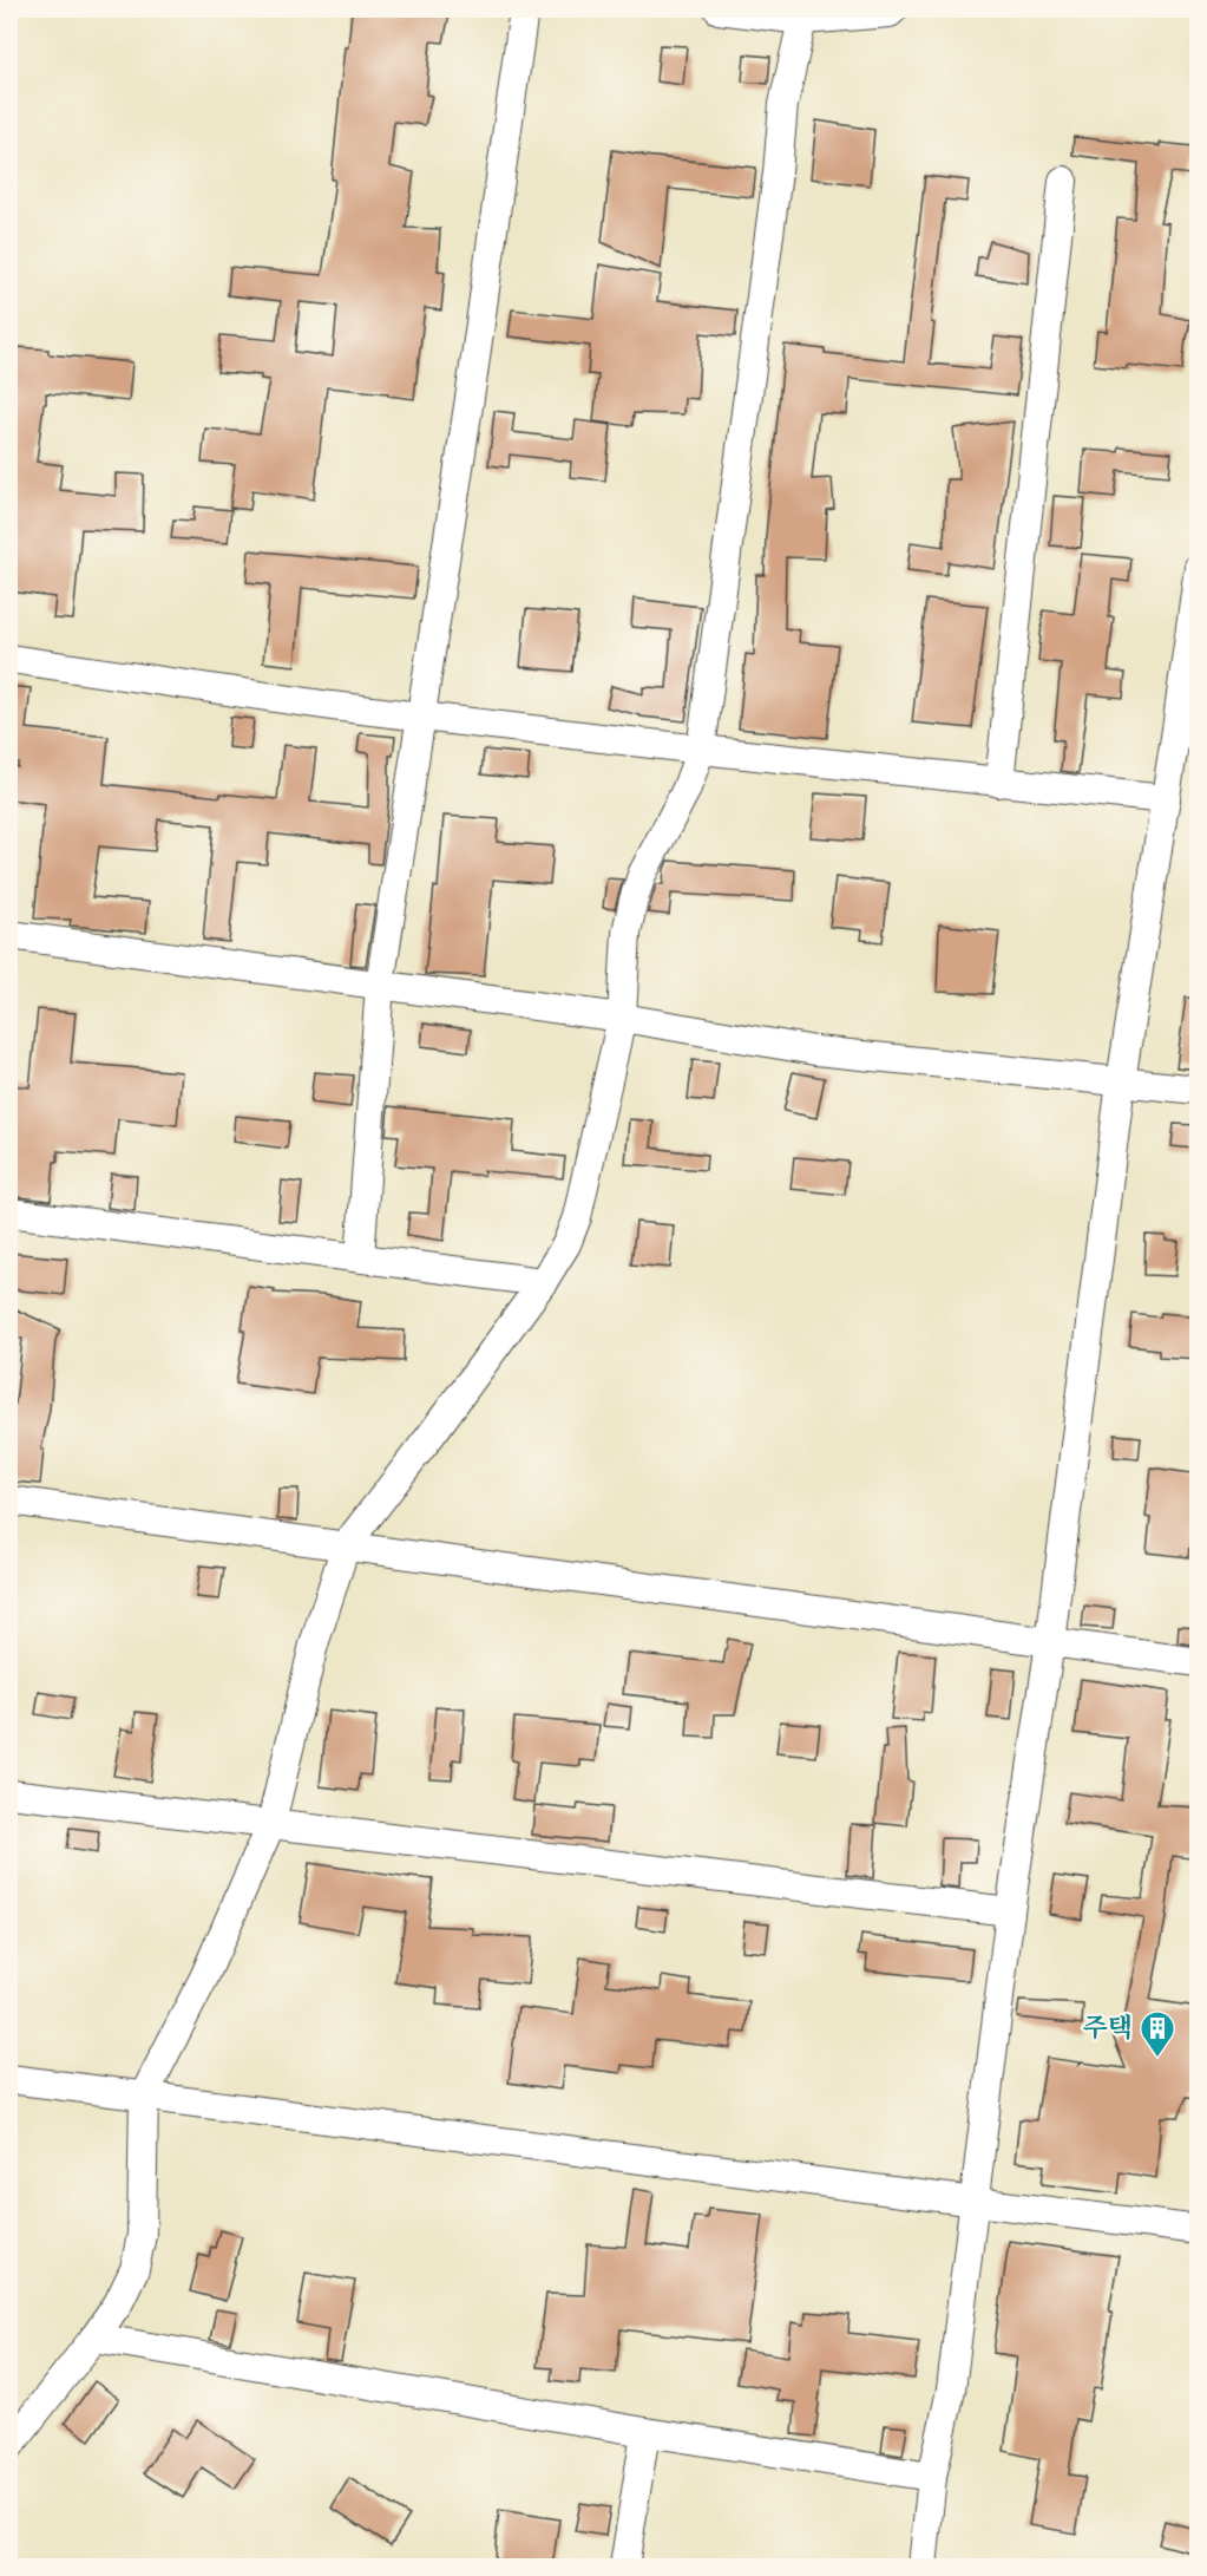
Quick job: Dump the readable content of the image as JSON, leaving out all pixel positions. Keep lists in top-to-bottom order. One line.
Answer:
{"places":{"building":["주택"]}}
